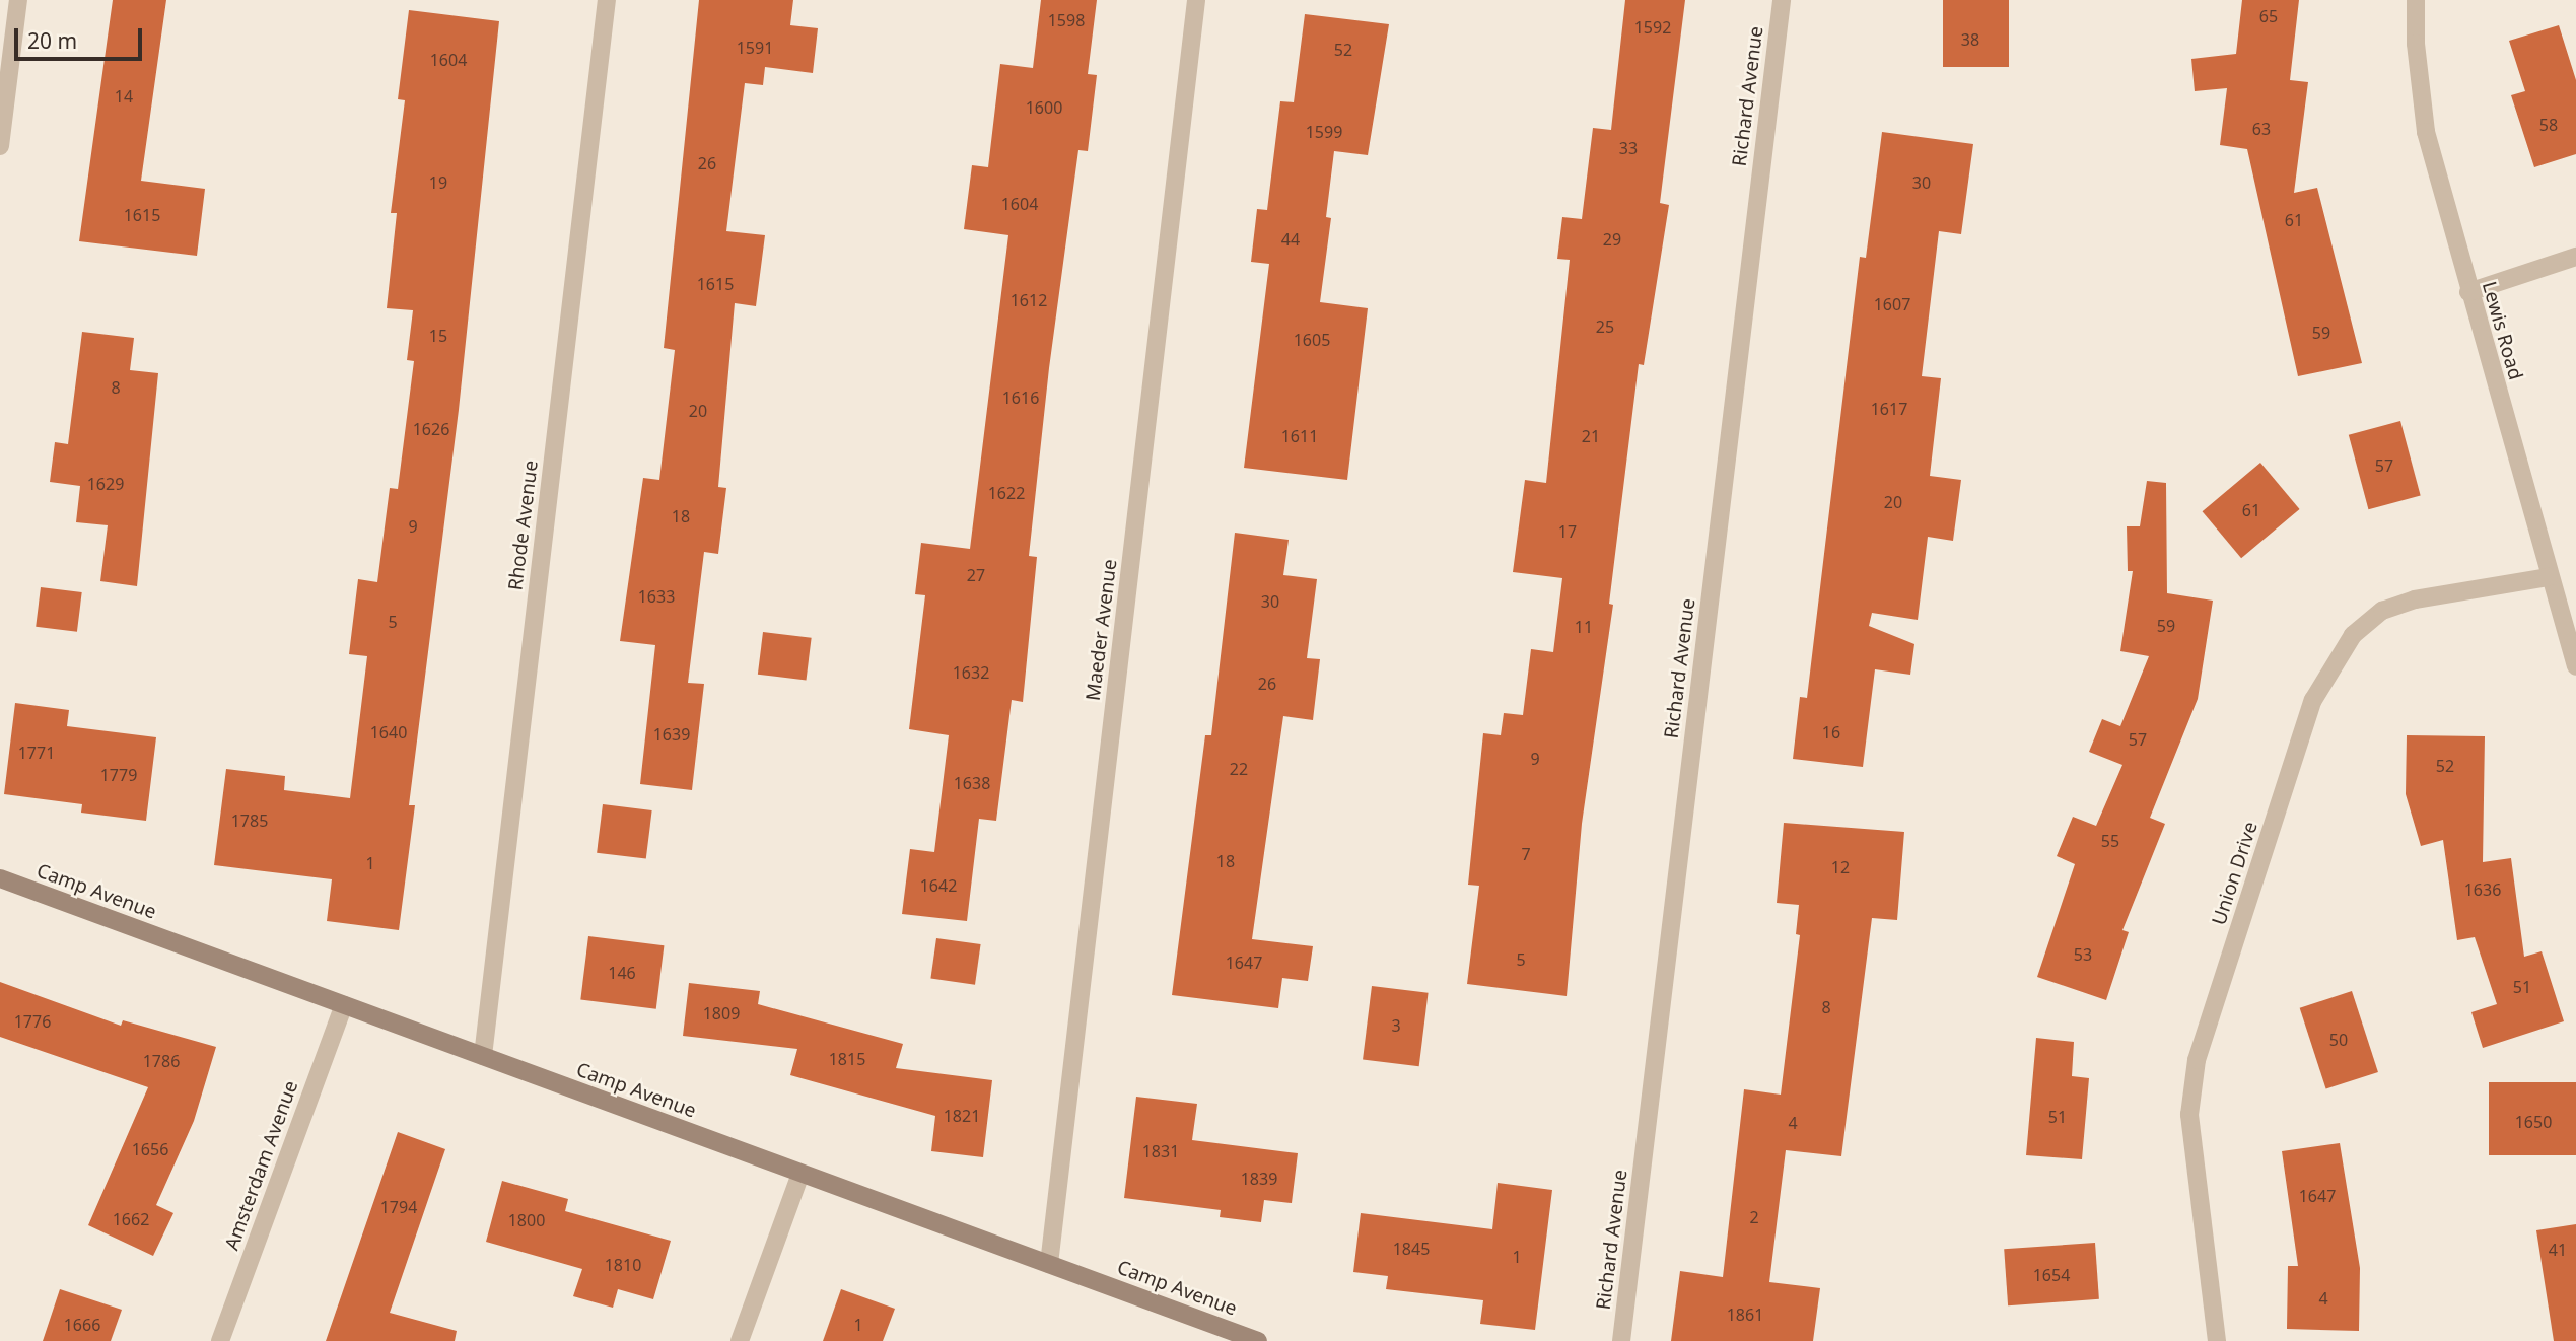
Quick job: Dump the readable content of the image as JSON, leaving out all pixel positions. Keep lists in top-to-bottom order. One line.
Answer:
{"streets":{"street":["Richard Avenue","Lewis Road","Rhode Avenue","Maeder Avenue","Union Drive","Camp Avenue","Amsterdam Avenue"]},"crossings":[["Lewis Road","Union Drive"],["Rhode Avenue","Camp Avenue"],["Maeder Avenue","Camp Avenue"],["Camp Avenue","Amsterdam Avenue"]],"house_numbers":["65","1598","1592","38","1591","52","1604","14","1600","58","63","1599","33","26","19","30","1604","1615","61","44","29","1615","1612","1607","25","59","15","1605","8","1616","1617","20","1626","1611","21","57","1629","1622","20","61","18","9","17","27","1633","30","5","59","11","1632","26","1640","16","1639","57","1771","9","52","22","1779","1638","1785","55","7","18","1","12","1642","1636","53","5","1647","146","51","8","1809","1776","3","50","1815","1786","1821","51","1650","4","1656","1831","1839","1647","1794","2","1662","1800","1845","41","1","1810","1654","4","1861","1666","1"],"scale_bar":"20 m"}
